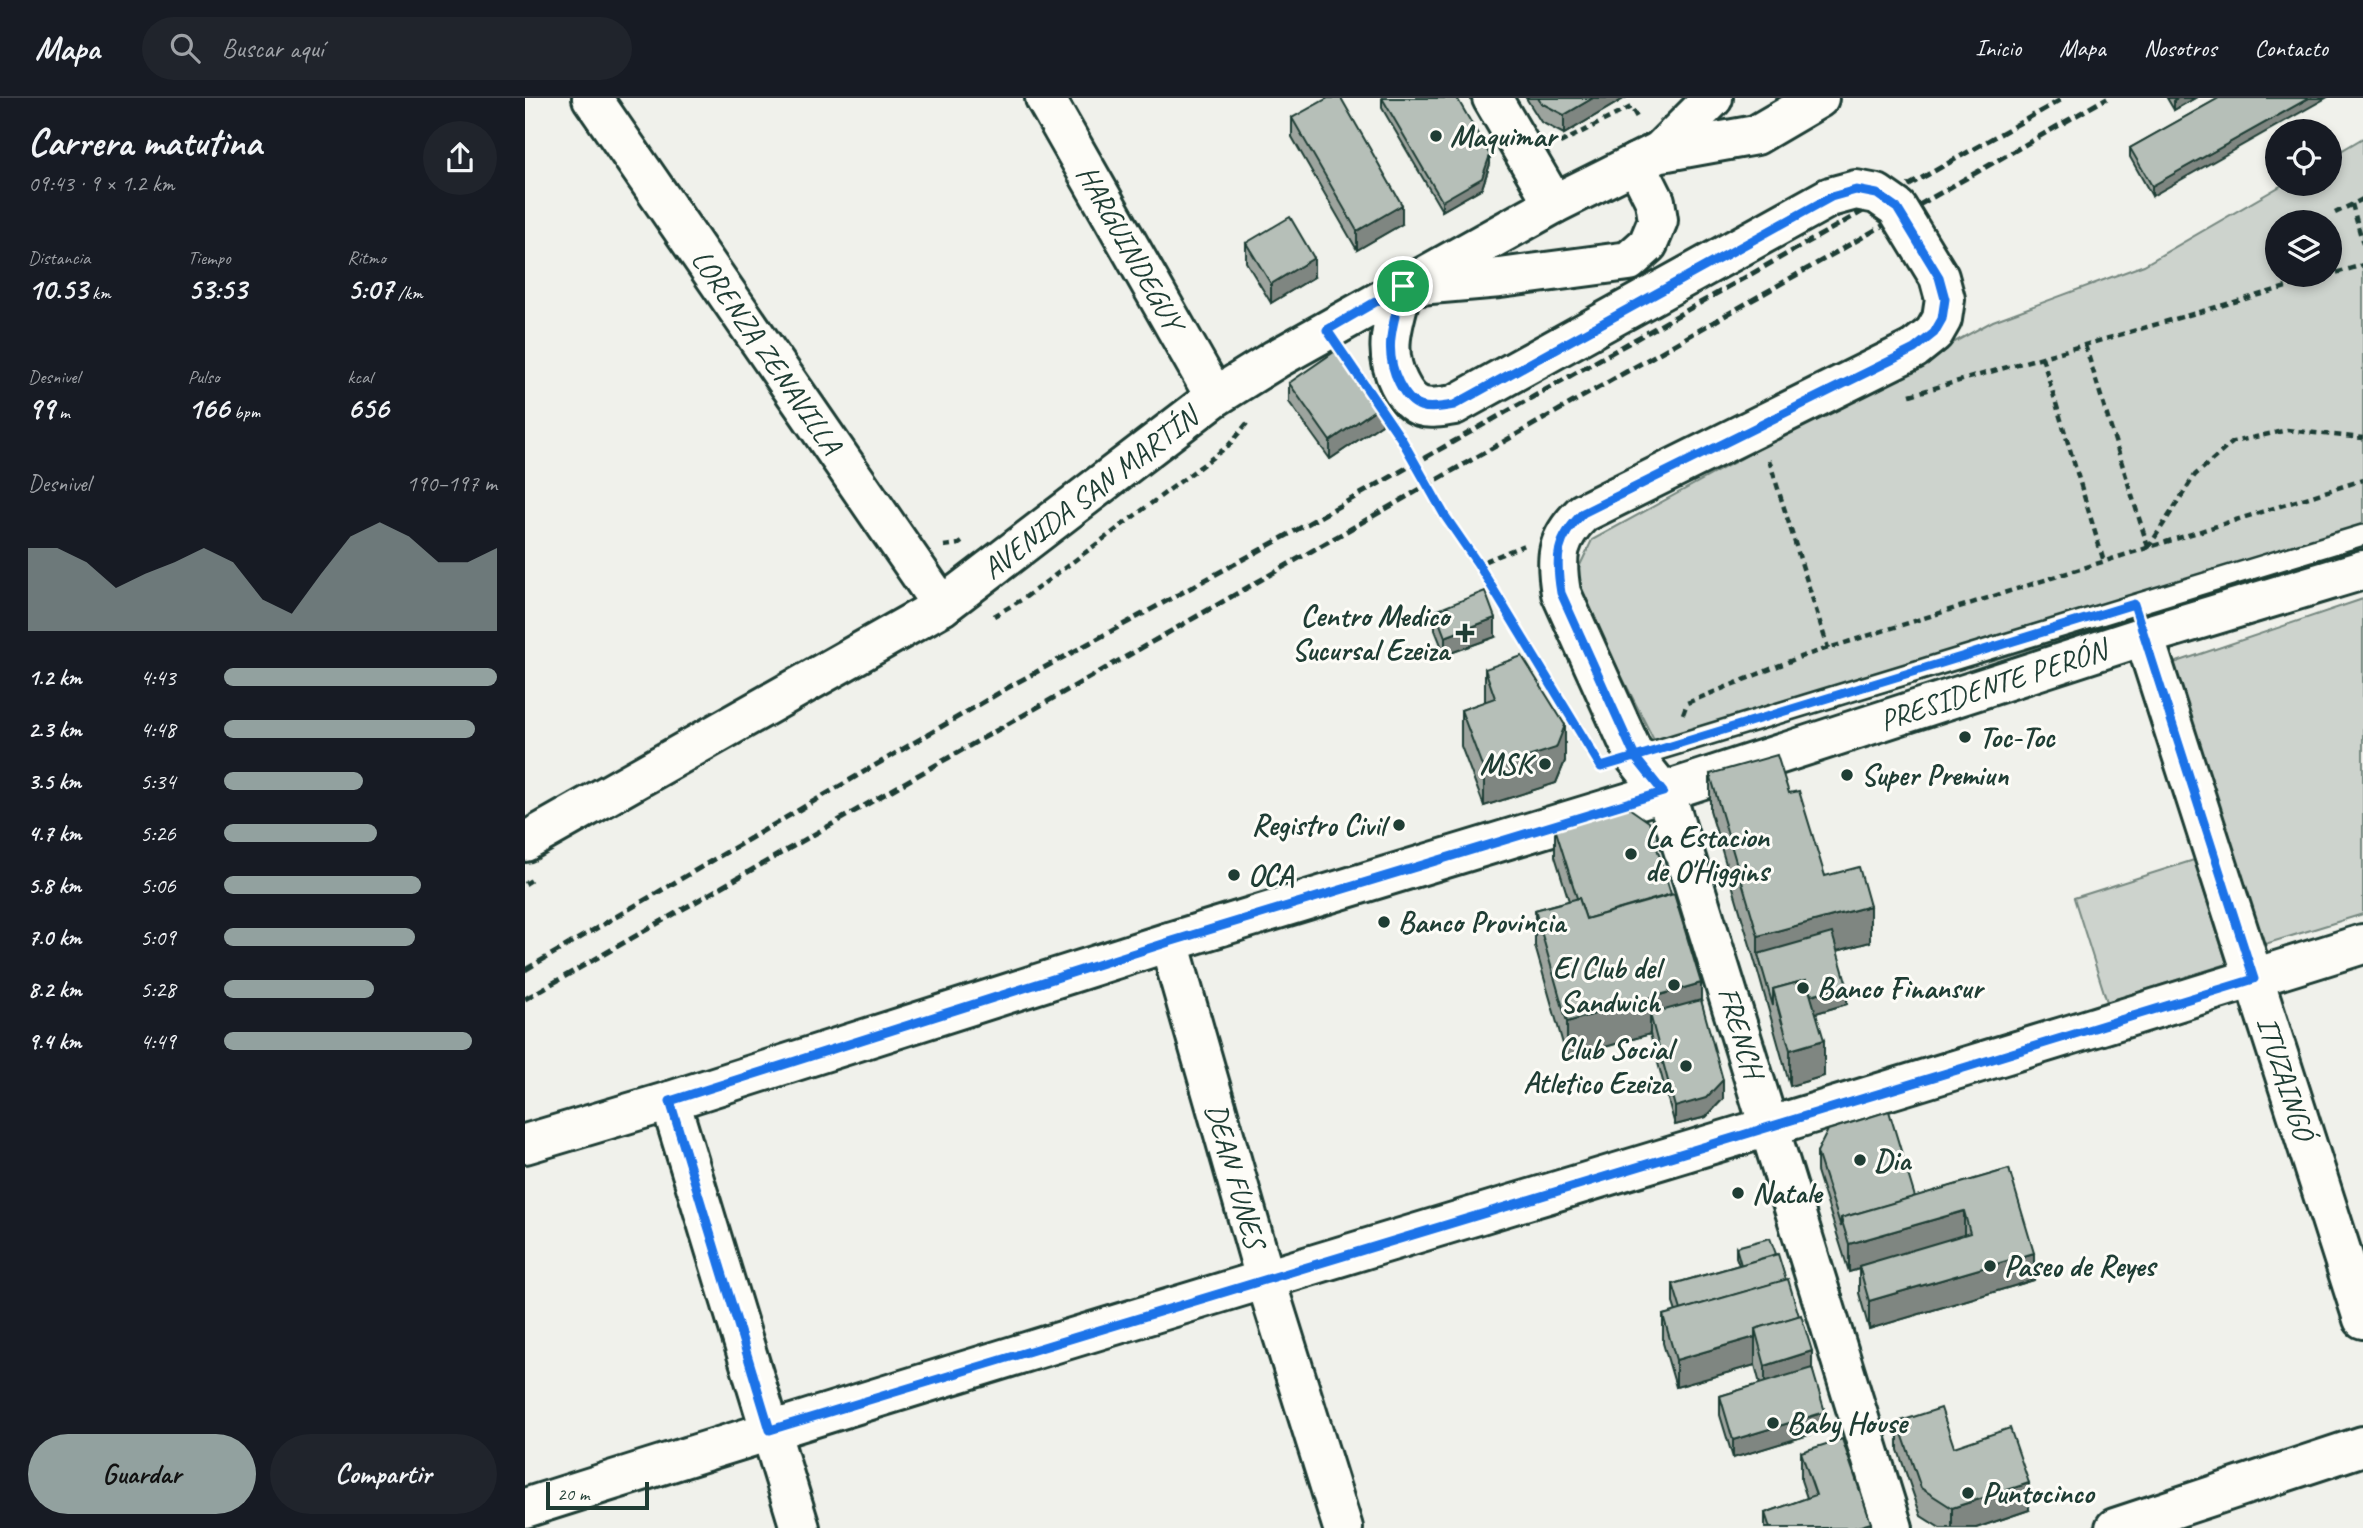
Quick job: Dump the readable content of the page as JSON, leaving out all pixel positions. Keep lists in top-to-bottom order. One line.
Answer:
{"streets":{"street":["HARGUINDEGUY","LORENZA ZENAVILLA","AVENIDA SAN MARTÍN","PRESIDENTE PERÓN","FRENCH","ITUZAINGÓ","DEAN FUNES"]},"crossings":[["HARGUINDEGUY","AVENIDA SAN MARTÍN"],["LORENZA ZENAVILLA","AVENIDA SAN MARTÍN"],["PRESIDENTE PERÓN","FRENCH"],["PRESIDENTE PERÓN","ITUZAINGÓ"],["PRESIDENTE PERÓN","DEAN FUNES"]],"places":{"other":["Maquimar","Toc-Toc","MSK","Super Premiun","Registro Civil","La Estacion de O'Higgins","OCA","Banco Provincia","El Club del Sandwich","Banco Finansur","Club Social Atletico Ezeiza","Dia","Natale","Paseo de Reyes","Baby House","Puntocinco"],"health":["Centro Medico Sucursal Ezeiza"]},"scale_bar":"20 m","page":{"header":"Mapa","search":"Buscar aquí","nav":["Inicio","Mapa","Nosotros","Contacto"],"heading":["Carrera matutina","09:43 · 9 × 1.2 km"],"stats":[["Distancia","10.53 km"],["Tiempo","53:53"],["Ritmo","5:07 /km"],["Desnivel","99 m"],["Pulso","166 bpm"],["kcal","656"]],"chart":["Desnivel","190–197 m"],"list":[{"name":"1.2 km","note":"4:43"},{"name":"2.3 km","note":"4:48"},{"name":"3.5 km","note":"5:34"},{"name":"4.7 km","note":"5:26"},{"name":"5.8 km","note":"5:06"},{"name":"7.0 km","note":"5:09"},{"name":"8.2 km","note":"5:28"},{"name":"9.4 km","note":"4:49"}],"buttons":["Guardar","Compartir"],"scale":"20 m"}}
